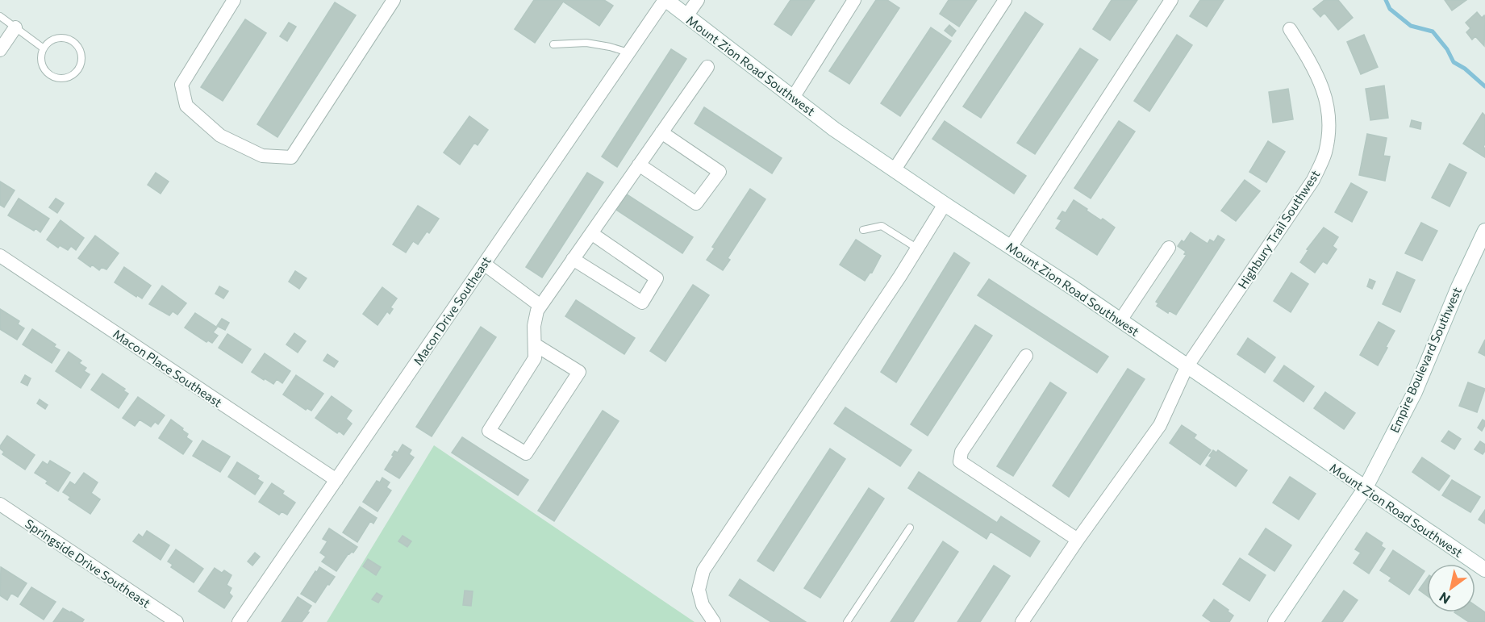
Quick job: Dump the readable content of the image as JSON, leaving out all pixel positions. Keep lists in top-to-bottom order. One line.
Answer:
{"streets":{"street":["Mount Zion Road Southwest","Highbury Trail Southwest","Macon Drive Southeast","Empire Boulevard Southwest","Macon Place Southeast","Springside Drive Southeast"]},"crossings":[["Mount Zion Road Southwest","Highbury Trail Southwest"],["Mount Zion Road Southwest","Macon Drive Southeast"],["Mount Zion Road Southwest","Empire Boulevard Southwest"],["Macon Drive Southeast","Macon Place Southeast"]],"north":"bottom left"}
